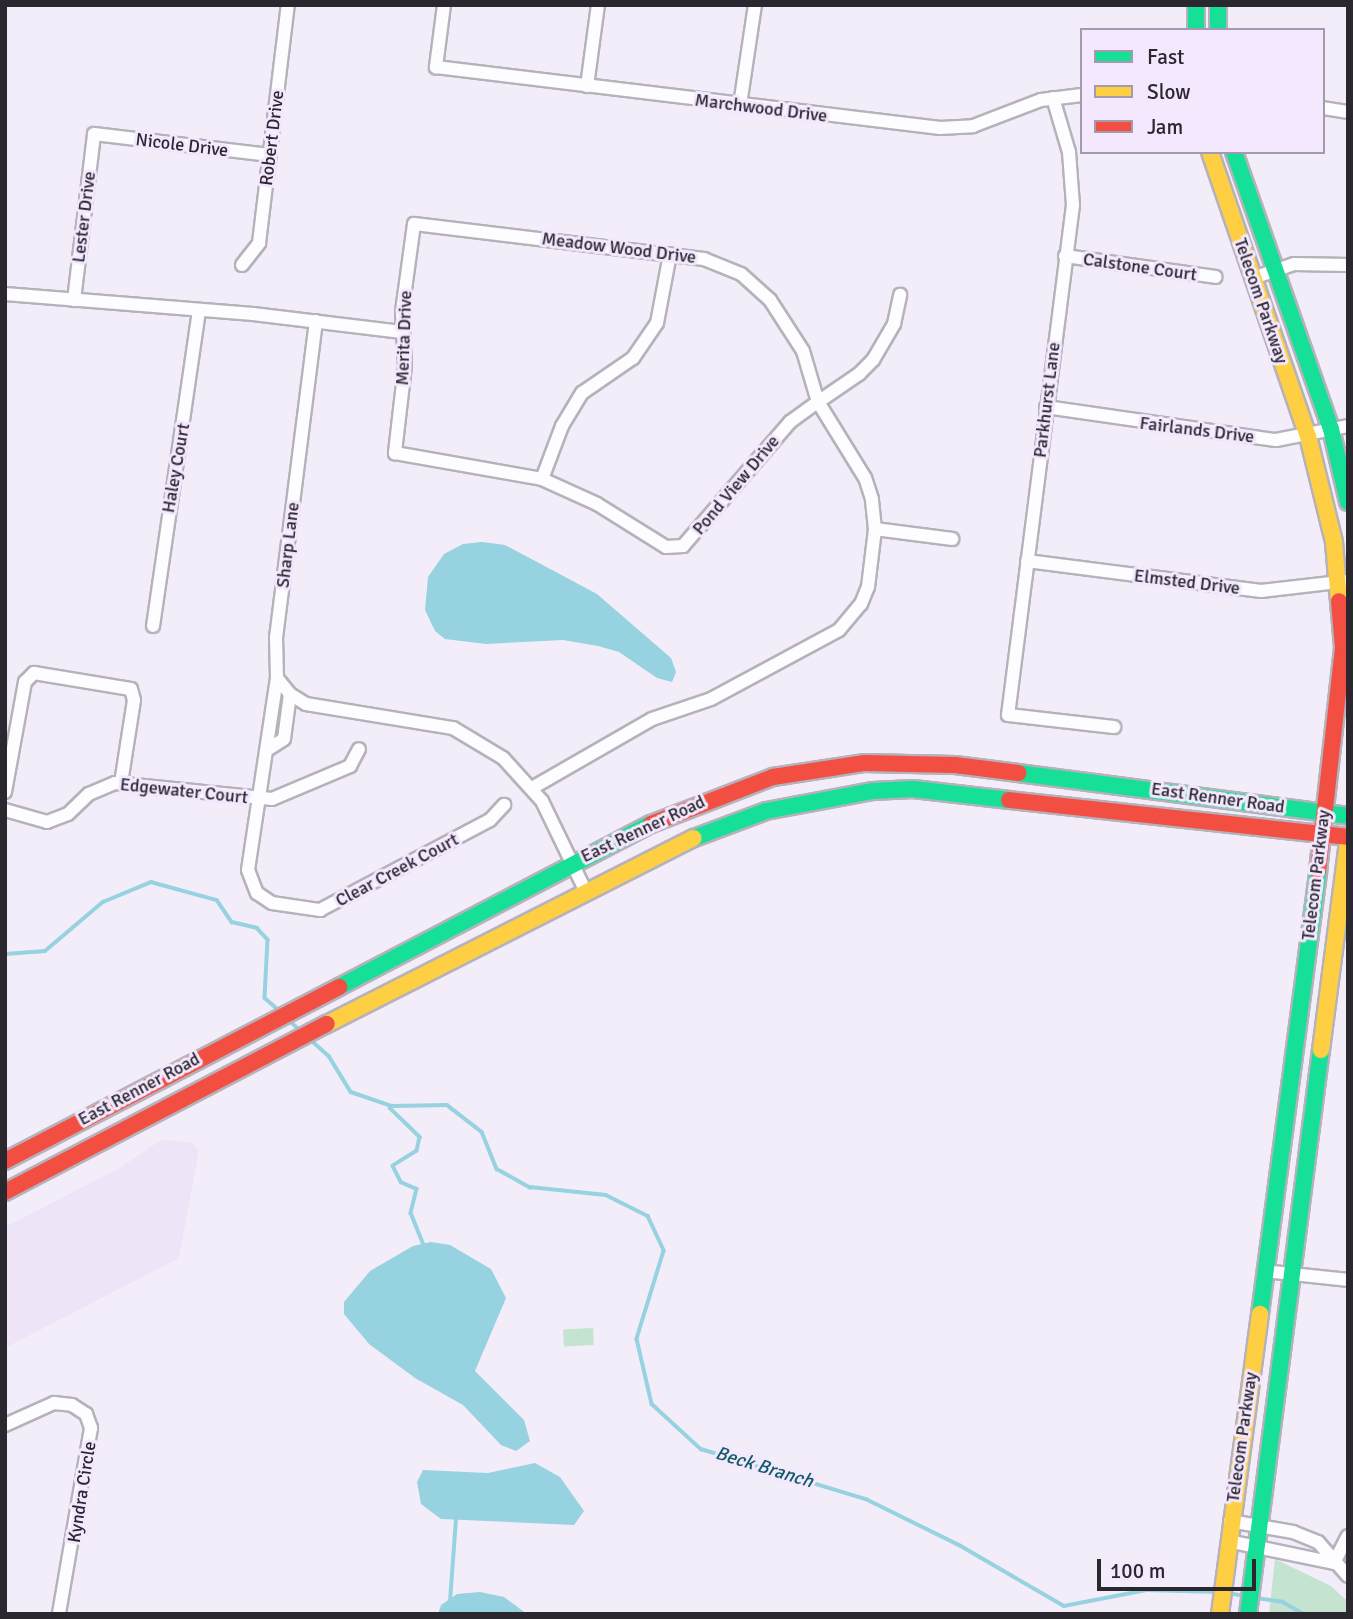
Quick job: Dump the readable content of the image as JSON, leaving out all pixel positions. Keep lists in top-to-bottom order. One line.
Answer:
{"streets":{"main road":["Telecom Parkway","East Renner Road"],"street":["Marchwood Drive","Robert Drive","Nicole Drive","Lester Drive","Meadow Wood Drive","Calstone Court","Merita Drive","Parkhurst Lane","Fairlands Drive","Haley Court","Pond View Drive","Sharp Lane","Elmsted Drive","Edgewater Court","Clear Creek Court","Kyndra Circle"]},"crossings":[["Marchwood Drive","Parkhurst Lane"],["Robert Drive","Nicole Drive"],["Nicole Drive","Lester Drive"],["Meadow Wood Drive","Merita Drive"],["Meadow Wood Drive","Pond View Drive"],["Calstone Court","Parkhurst Lane"],["Telecom Parkway","Fairlands Drive"],["Telecom Parkway","Elmsted Drive"],["Telecom Parkway","East Renner Road"],["Merita Drive","Pond View Drive"],["Parkhurst Lane","Fairlands Drive"],["Parkhurst Lane","Elmsted Drive"],["Sharp Lane","Edgewater Court"],["Sharp Lane","Clear Creek Court"]],"water":["Beck Branch"],"legend":["Fast","Slow","Jam"],"scale_bar":"100 m"}
